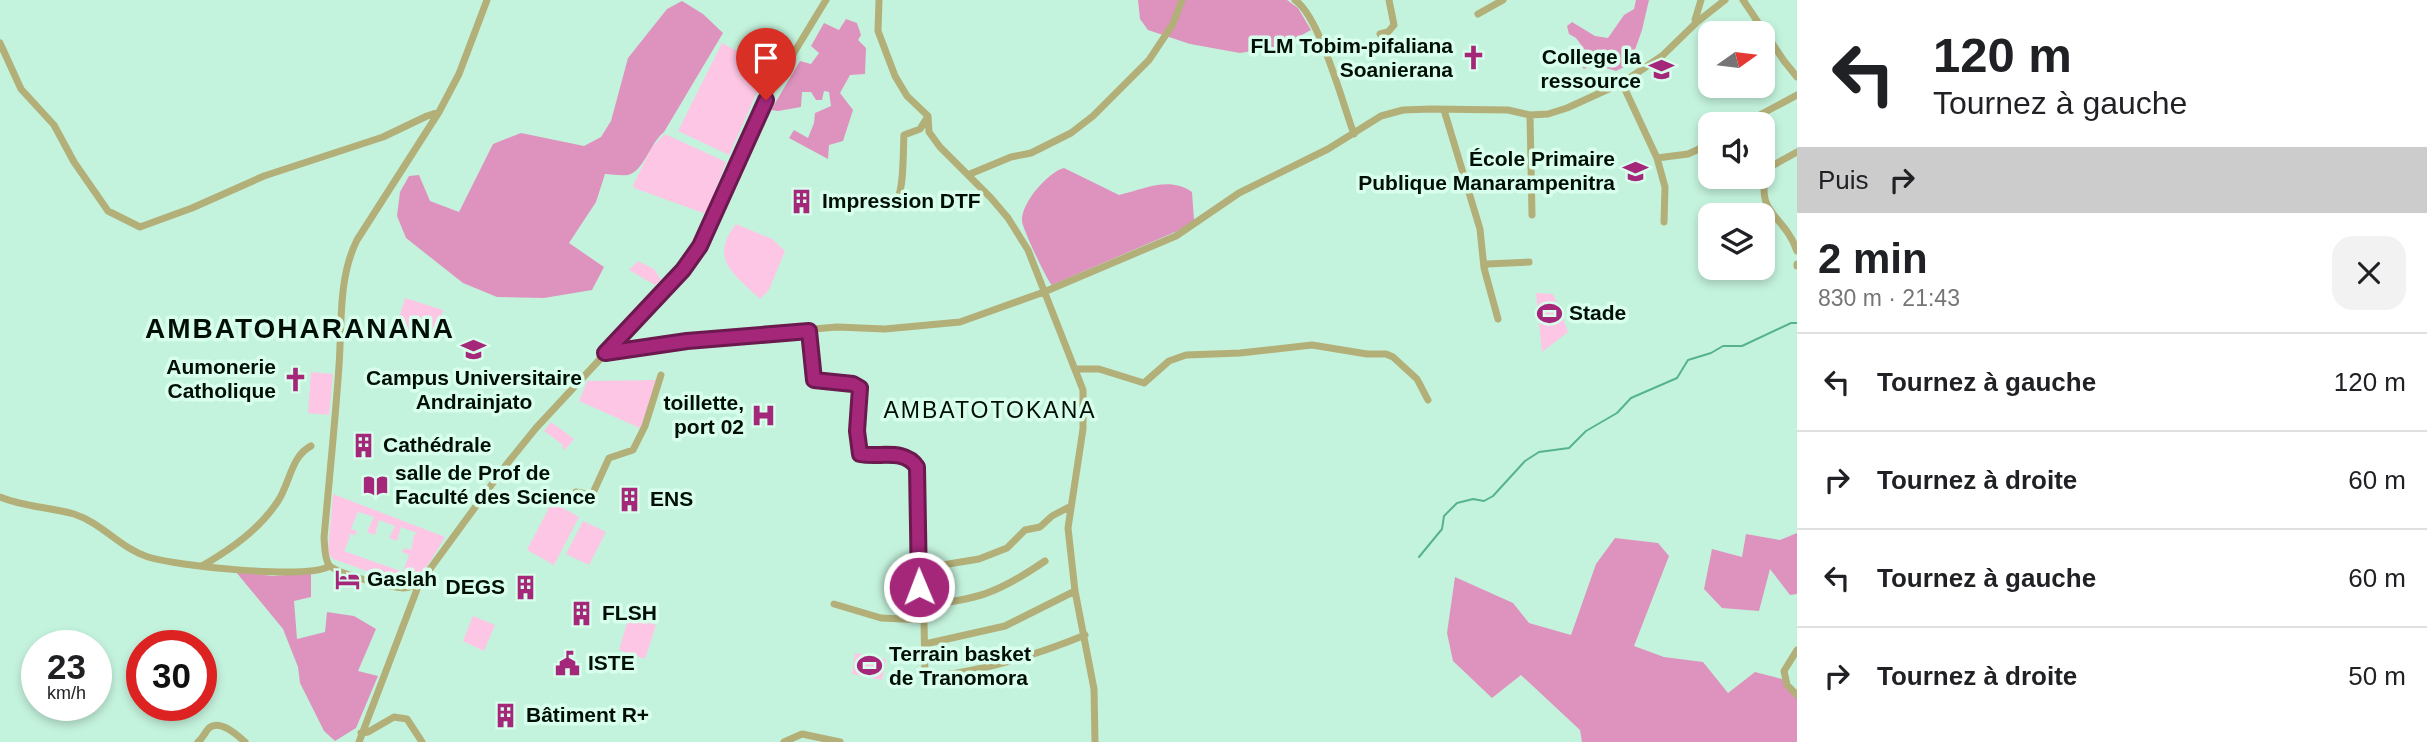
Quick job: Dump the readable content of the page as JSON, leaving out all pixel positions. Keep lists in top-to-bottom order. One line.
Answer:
{"districts":["AMBATOHARANANA","AMBATOTOKANA"],"places":{"church":["FLM Tobim-pifaliana Soanierana","Aumonerie Catholique"],"school or university":["College la ressource","École Primaire Publique Manarampenitra","Campus Universitaire Andrainjato"],"building":["Impression DTF","Cathédrale","ENS","DEGS","FLSH","Bâtiment R+"],"sports":["Stade","Terrain basket de Tranomora"],"hospital":["toillette, port 02"],"library":["salle de Prof de Faculté des Science"],"hotel":["Gaslah"],"public building":["ISTE"]},"north":"right","page":{"turn":["120 m","Tournez à gauche"],"then":"Puis","heading":["2 min","830 m · 21:43"],"list":[{"name":"Tournez à gauche","value":"120 m"},{"name":"Tournez à droite","value":"60 m"},{"name":"Tournez à gauche","value":"60 m"},{"name":"Tournez à droite","value":"50 m"}],"speed":"23 km/h","limit":"30"}}
